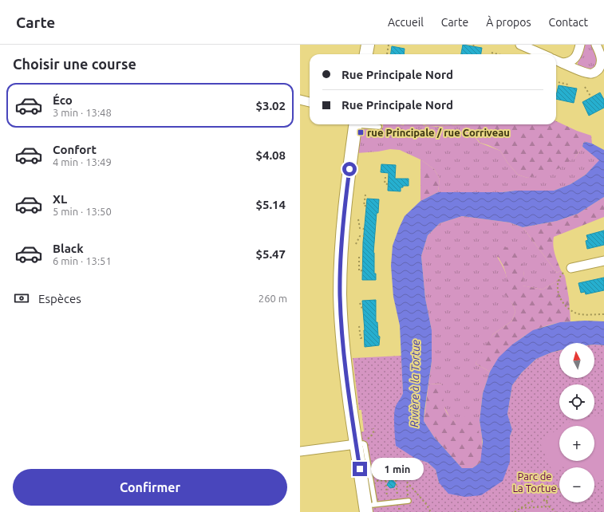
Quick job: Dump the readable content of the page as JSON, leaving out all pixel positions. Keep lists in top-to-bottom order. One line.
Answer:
{"water":["Rivière à la Tortue"],"parks":["Parc de La Tortue"],"places":{"transit":["rue Principale / rue Corriveau"]},"north":"top","page":{"header":"Carte","nav":["Accueil","Carte","À propos","Contact"],"heading":"Choisir une course","banner":["Rue Principale Nord","Rue Principale Nord"],"list":[{"name":"Éco","note":"3 min · 13:48","value":"$3.02"},{"name":"Confort","note":"4 min · 13:49","value":"$4.08"},{"name":"XL","note":"5 min · 13:50","value":"$5.14"},{"name":"Black","note":"6 min · 13:51","value":"$5.47"}],"pay":["Espèces","260 m"],"map_buttons":["+","−"],"bubble":"1 min","buttons":"Confirmer"}}
